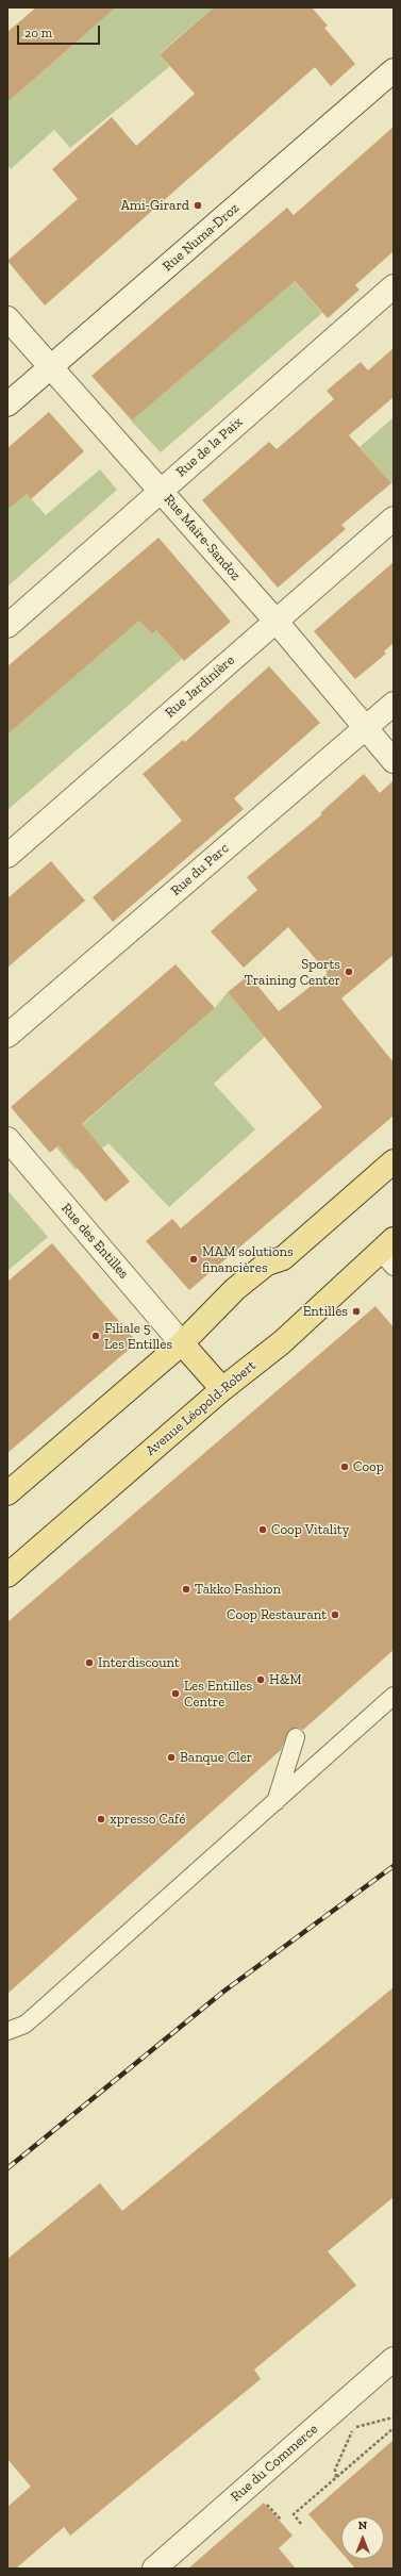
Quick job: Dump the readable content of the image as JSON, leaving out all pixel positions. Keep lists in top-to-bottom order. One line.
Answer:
{"streets":{"main road":["Avenue Léopold-Robert"],"street":["Rue Numa-Droz","Rue de la Paix","Rue Maire-Sandoz","Rue Jardinière","Rue du Parc","Rue des Entilles","Rue du Commerce"]},"crossings":[["Rue Numa-Droz","Rue Maire-Sandoz"],["Rue de la Paix","Rue Maire-Sandoz"],["Rue Maire-Sandoz","Rue Jardinière"],["Rue Maire-Sandoz","Rue du Parc"]],"places":["Ami-Girard","Sports Training Center","MAM solutions financières","Entilles","Filiale 5 Les Entilles","Coop","Coop Vitality","Takko Fashion","Coop Restaurant","Interdiscount","H&M","Les Entilles Centre","Banque Cler","xpresso Café"],"scale_bar":"20 m","north":"top"}
